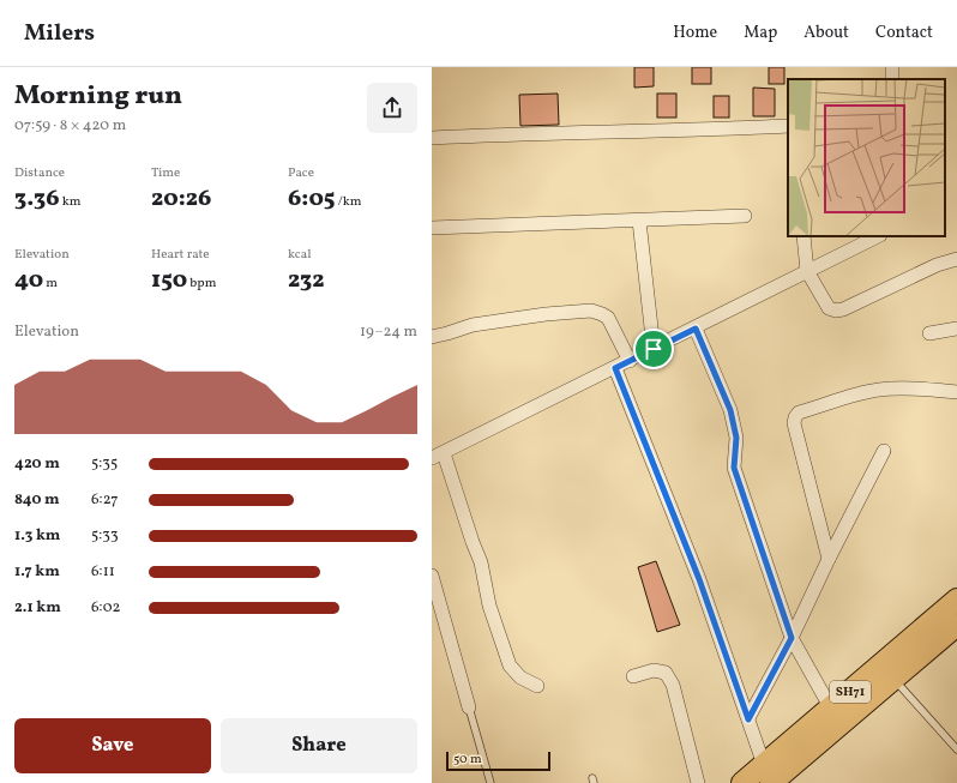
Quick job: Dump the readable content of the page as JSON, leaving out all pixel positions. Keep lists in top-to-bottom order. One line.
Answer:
{"streets":{"main road":["SH71"]},"scale_bar":"50 m","page":{"header":"Milers","nav":["Home","Map","About","Contact"],"heading":["Morning run","07:59 · 8 × 420 m"],"stats":[["Distance","3.36 km"],["Time","20:26"],["Pace","6:05 /km"],["Elevation","40 m"],["Heart rate","150 bpm"],["kcal","232"]],"chart":["Elevation","19–24 m"],"list":[{"name":"420 m","note":"5:35"},{"name":"840 m","note":"6:27"},{"name":"1.3 km","note":"5:33"},{"name":"1.7 km","note":"6:11"},{"name":"2.1 km","note":"6:02"}],"buttons":["Save","Share"],"scale":"50 m"}}
